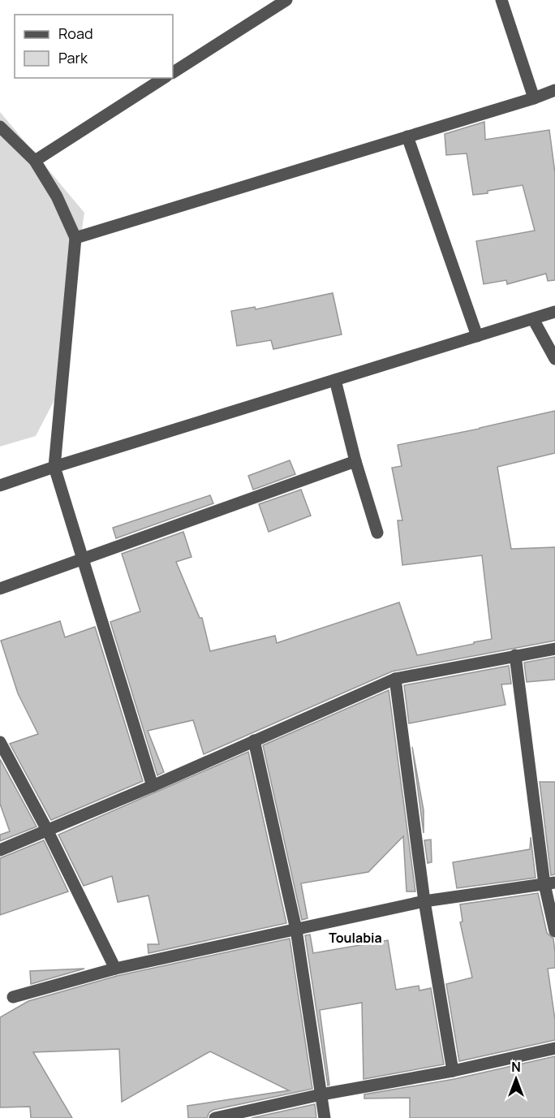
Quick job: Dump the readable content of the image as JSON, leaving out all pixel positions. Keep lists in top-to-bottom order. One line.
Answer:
{"districts":["Toulabia"],"legend":["Road","Park"],"north":"top"}
